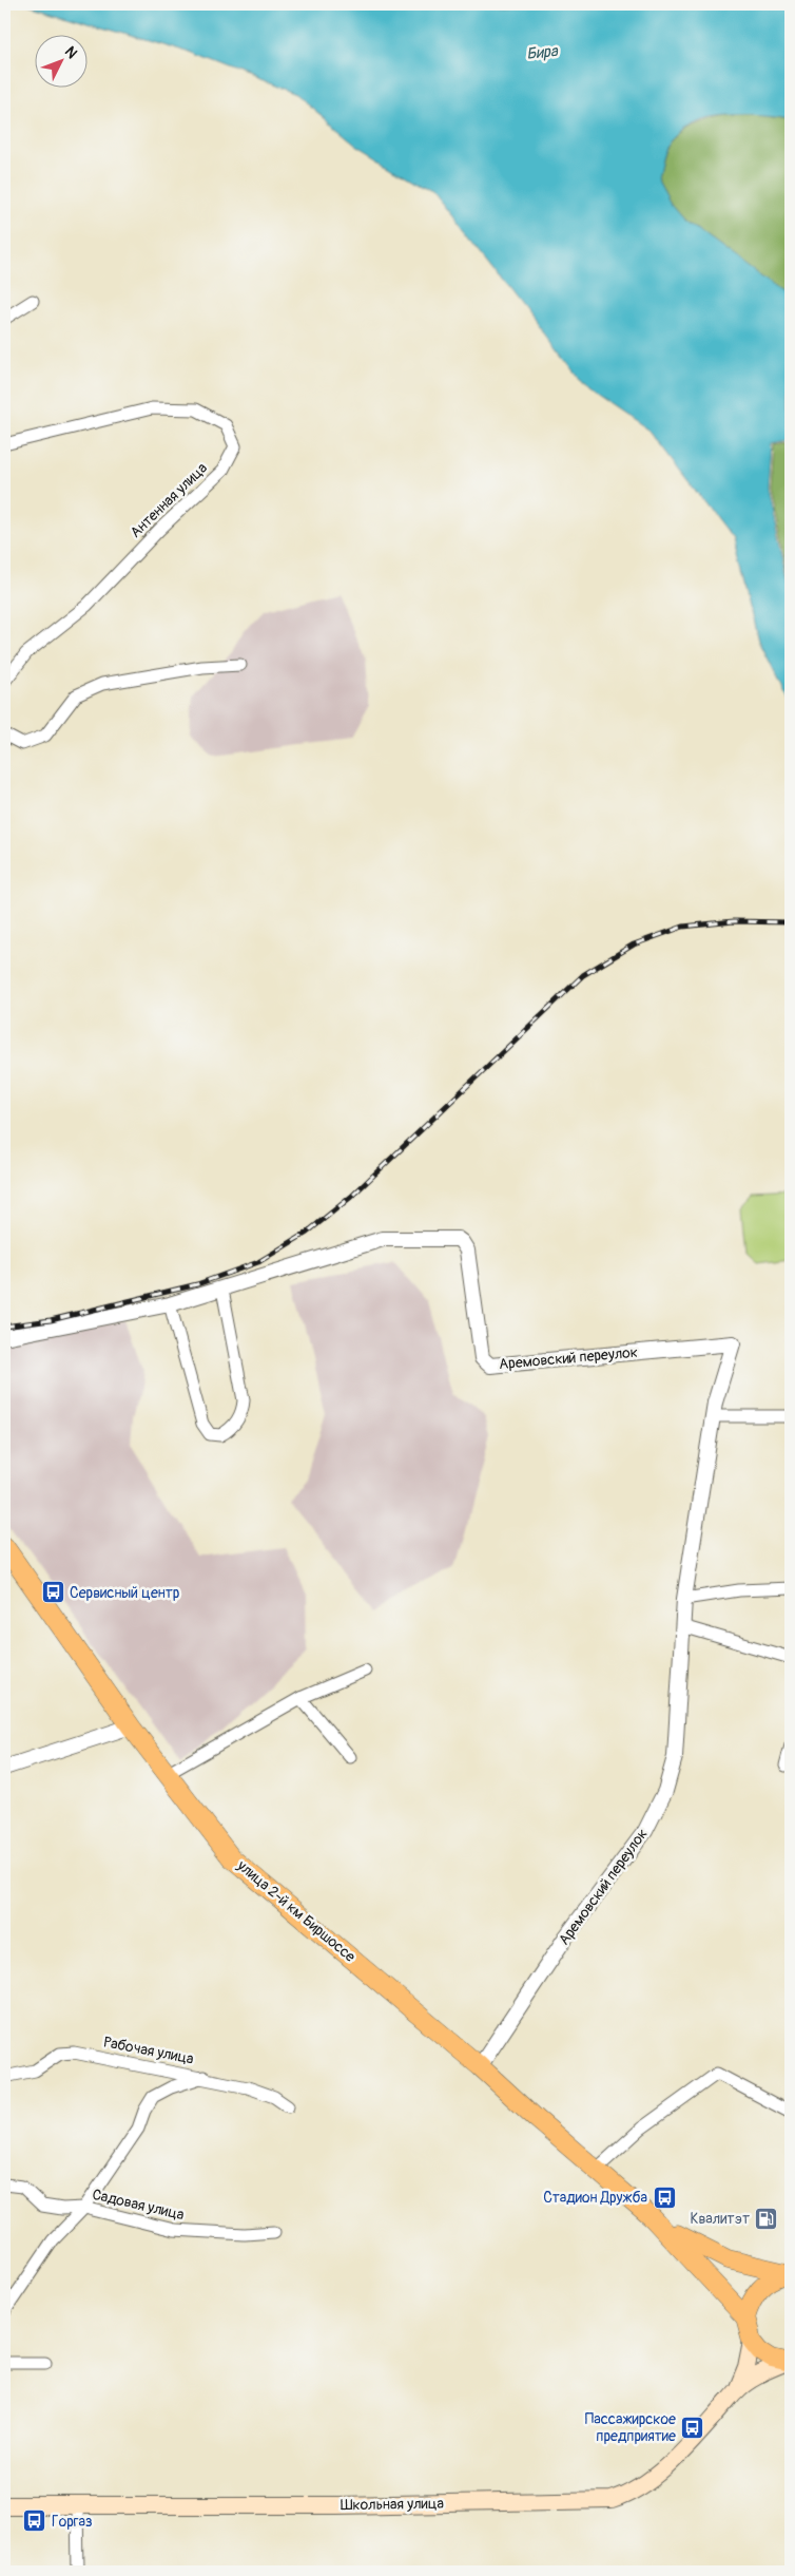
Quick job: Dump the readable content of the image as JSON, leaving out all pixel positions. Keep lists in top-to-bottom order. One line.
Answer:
{"streets":{"main road":["улица 2-й км Биршоссе","Школьная улица"],"street":["Антенная улица","Аремовский переулок","Рабочая улица","Садовая улица"]},"crossings":[["Аремовский переулок","улица 2-й км Биршоссе"]],"water":["Бира"],"places":{"bus stop":["Сервисный центр","Стадион Дружба","Пассажирское предприятие","Горгаз"],"fuel station":["Квалитэт"]},"north":"top right"}
